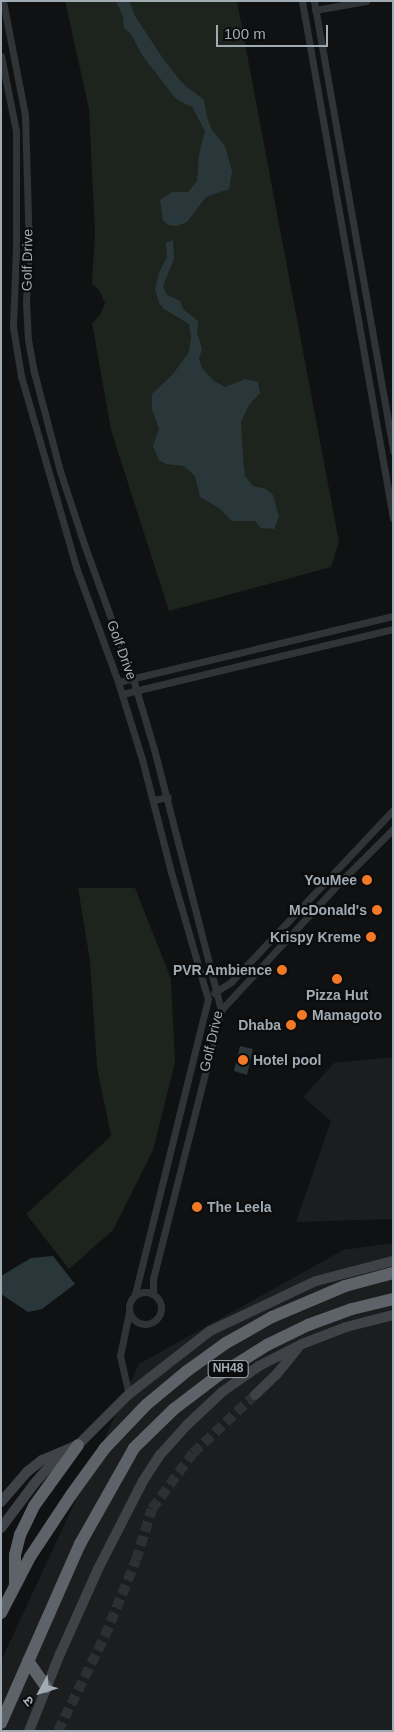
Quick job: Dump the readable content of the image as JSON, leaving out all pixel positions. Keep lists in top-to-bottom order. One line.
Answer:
{"streets":{"highway":["NH48"],"street":["Golf Drive"]},"places":["YouMee","McDonald's","Krispy Kreme","PVR Ambience","Pizza Hut","Mamagoto","Dhaba","Hotel pool","The Leela"],"scale_bar":"100 m","north":"bottom left"}
